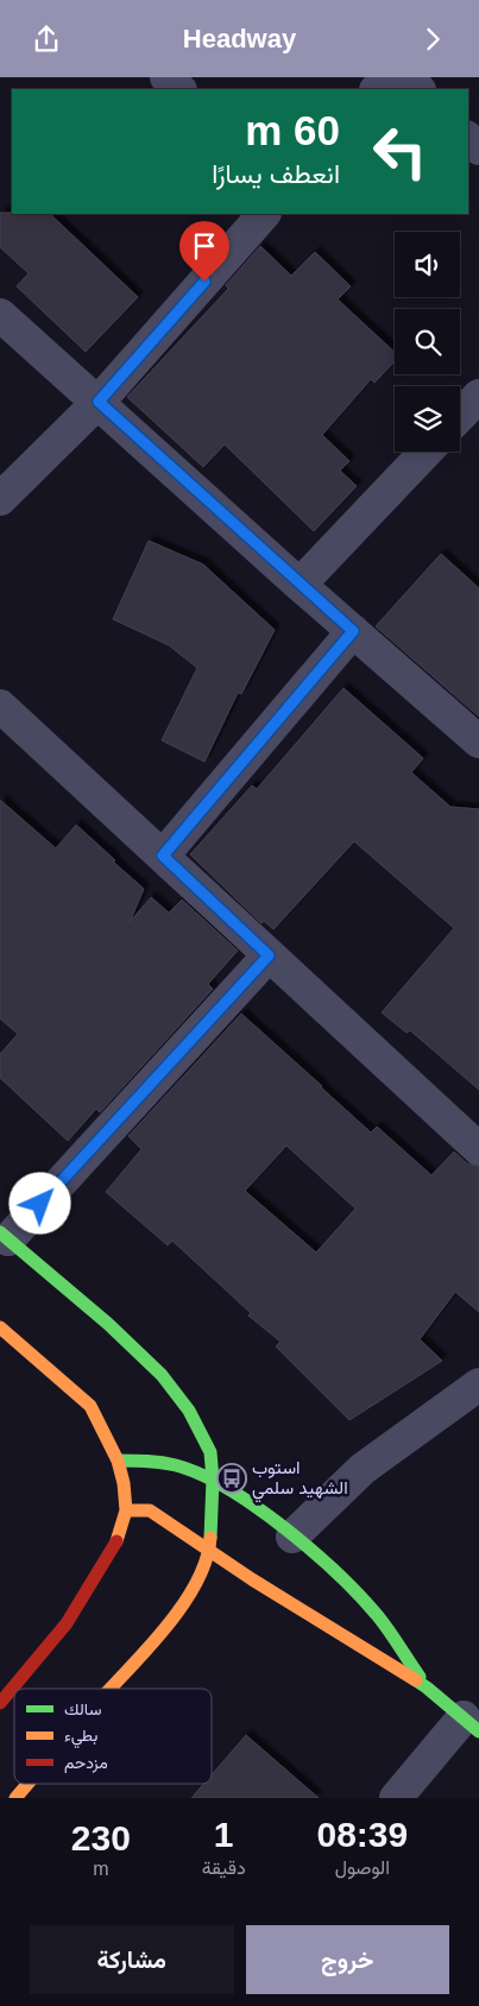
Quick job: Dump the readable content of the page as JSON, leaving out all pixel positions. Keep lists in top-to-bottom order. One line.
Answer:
{"places":{"bus stop":["استوب الشهيد سلمي"]},"legend":["سالك","بطيء","مزدحم"],"page":{"header":"Headway","turn":["60 m","انعطف يسارًا"],"eta":["08:39","الوصول","1","دقيقة","230","m"],"buttons":["خروج","مشاركة"]}}
